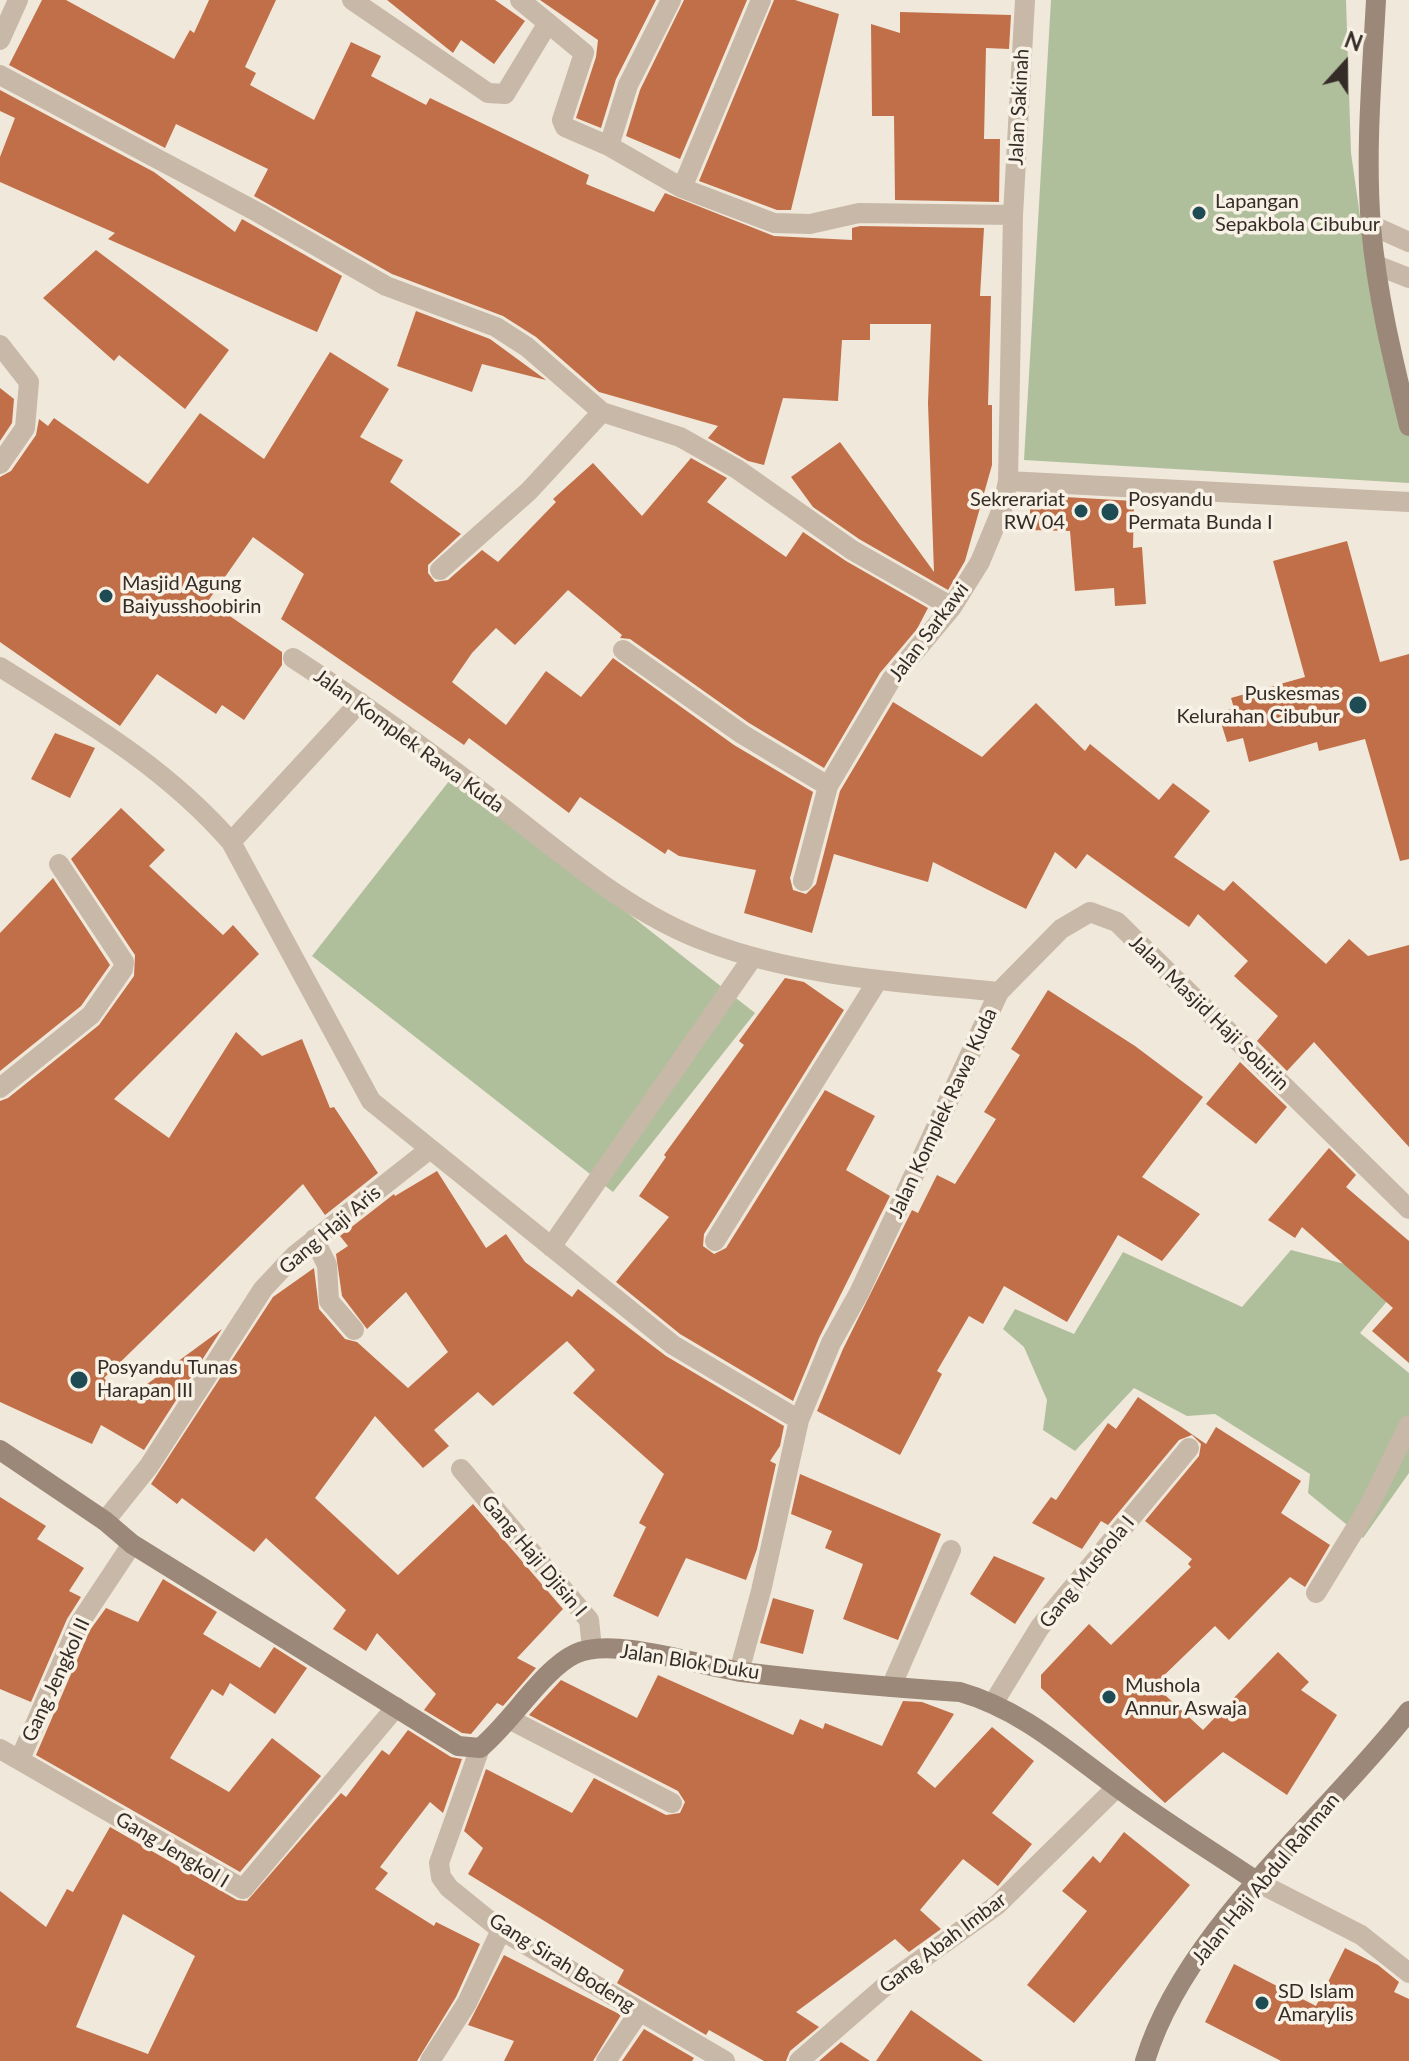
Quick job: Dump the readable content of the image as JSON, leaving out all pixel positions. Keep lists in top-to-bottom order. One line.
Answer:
{"streets":{"street":["Jalan Sakinah","Jalan Sarkawi","Jalan Komplek Rawa Kuda","Jalan Masjid Haji Sobirin","Gang Haji Aris","Gang Haji Djisin I","Gang Mushola I","Jalan Blok Duku","Gang Jengkol II","Gang Jengkol I","Jalan Haji Abdul Rahman","Gang Abah Imbar","Gang Sirah Bodeng"]},"crossings":[["Jalan Sakinah","Jalan Sarkawi"],["Jalan Komplek Rawa Kuda","Jalan Masjid Haji Sobirin"],["Jalan Komplek Rawa Kuda","Jalan Blok Duku"],["Gang Haji Djisin I","Jalan Blok Duku"],["Gang Mushola I","Jalan Blok Duku"],["Jalan Blok Duku","Jalan Haji Abdul Rahman"],["Jalan Blok Duku","Gang Abah Imbar"],["Jalan Blok Duku","Gang Sirah Bodeng"],["Gang Jengkol II","Gang Jengkol I"]],"places":["Lapangan Sepakbola Cibubur","Sekrerariat RW 04","Posyandu Permata Bunda I","Masjid Agung Baiyusshoobirin","Puskesmas Kelurahan Cibubur","Posyandu Tunas Harapan III","Mushola Annur Aswaja","SD Islam Amarylis"],"north":"top"}
